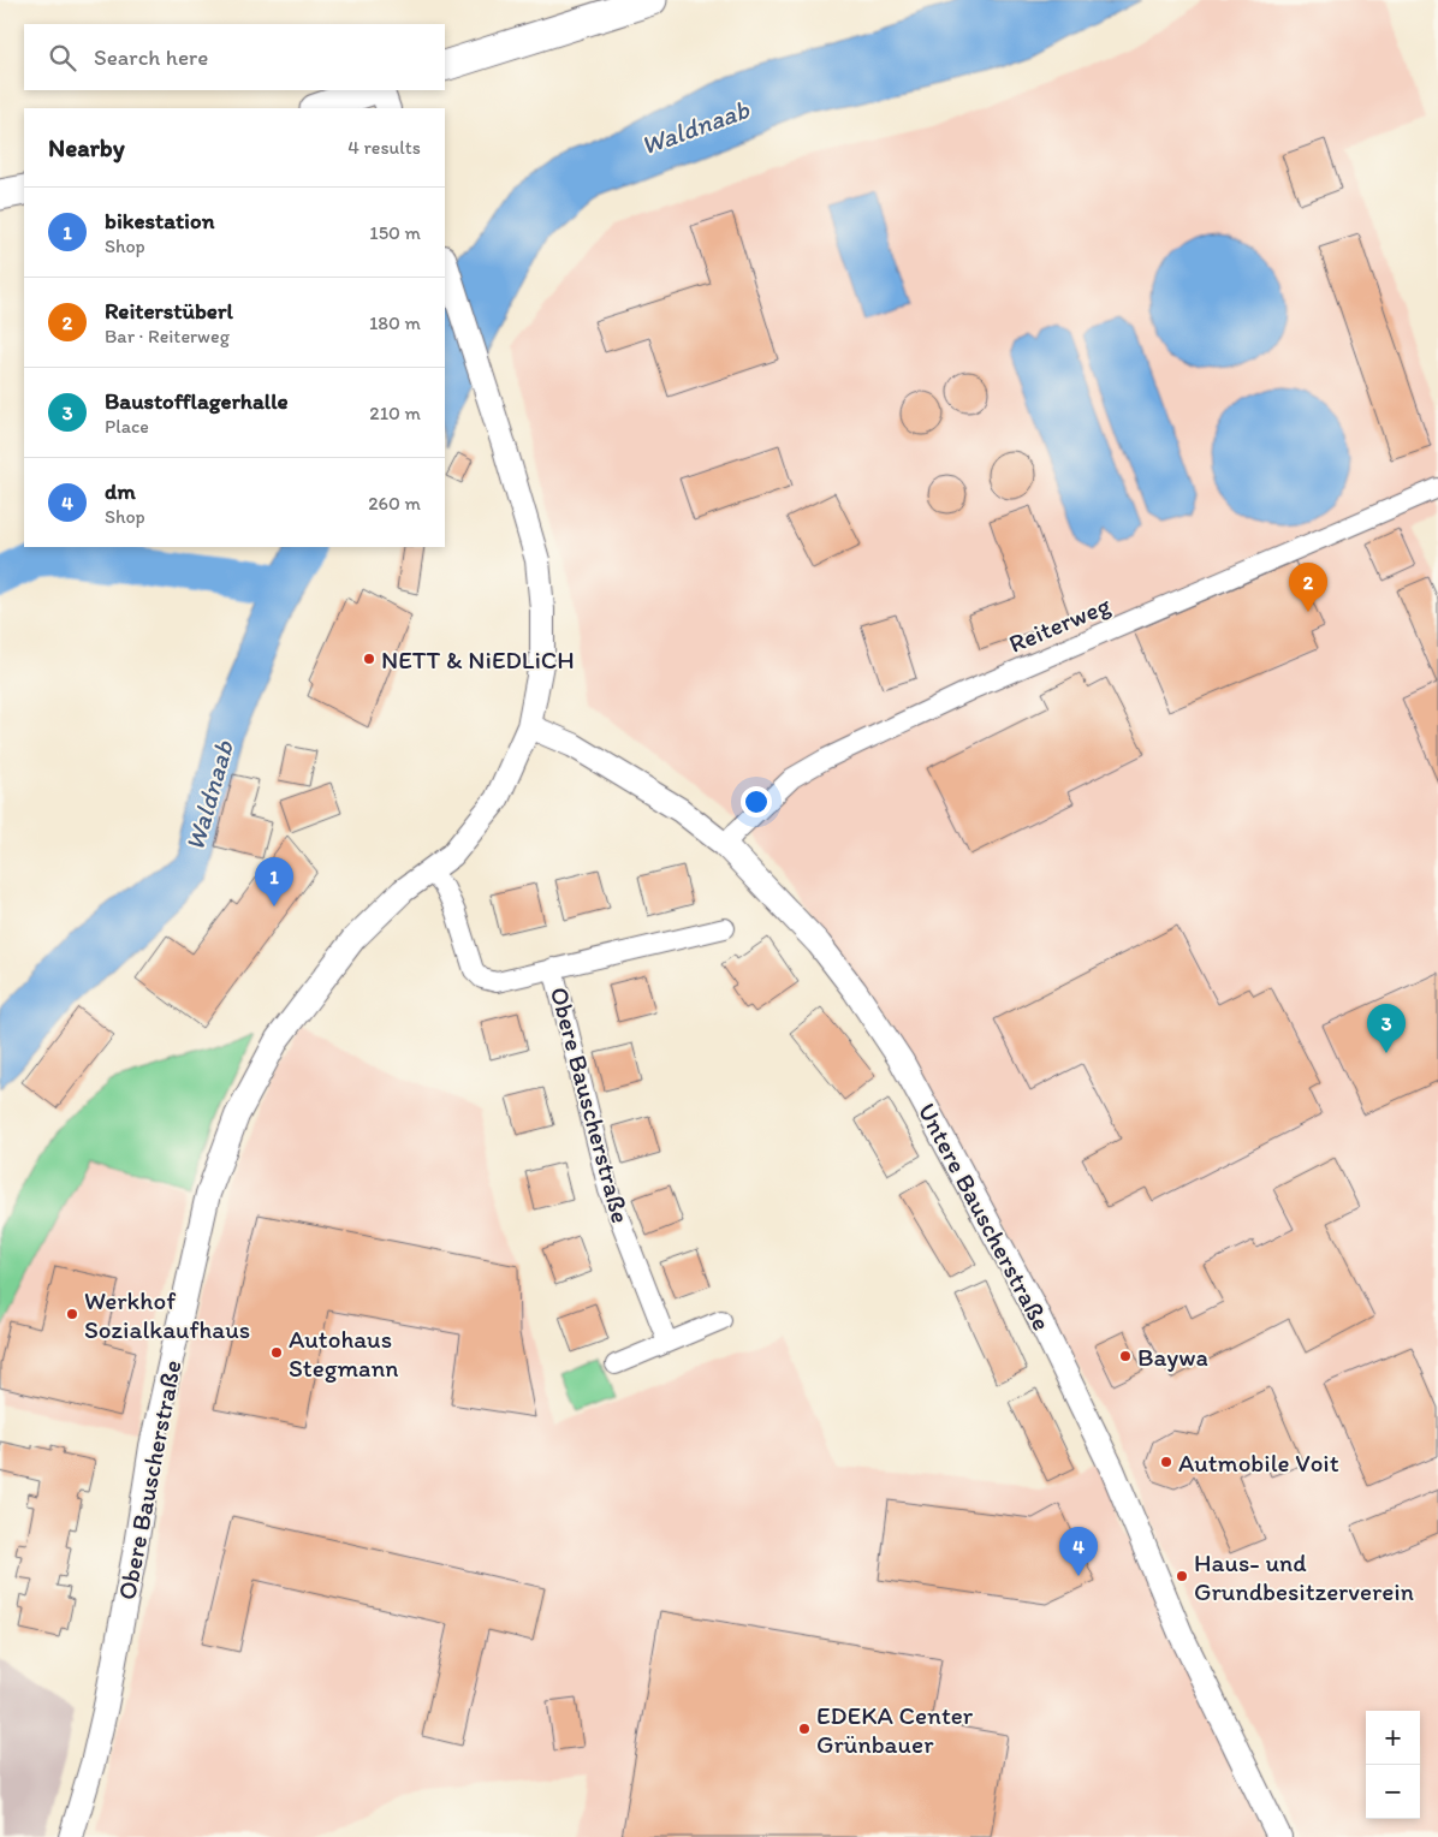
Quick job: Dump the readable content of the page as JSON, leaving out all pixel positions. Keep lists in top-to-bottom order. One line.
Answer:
{"streets":{"street":["Reiterweg","Obere Bauscherstraße","Untere Bauscherstraße"]},"crossings":[["Reiterweg","Untere Bauscherstraße"],["Obere Bauscherstraße","Untere Bauscherstraße"]],"water":["Waldnaab"],"places":["NETT & NiEDLiCH","Werkhof Sozialkaufhaus","Autohaus Stegmann","Baywa","Autmobile Voit","Haus- und Grundbesitzerverein","EDEKA Center Grünbauer"],"page":{"search":"Search here","heading":["Nearby","4 results"],"list":[{"mark":"1","name":"bikestation","note":"Shop","value":"150 m"},{"mark":"2","name":"Reiterstüberl","note":"Bar · Reiterweg","value":"180 m"},{"mark":"3","name":"Baustofflagerhalle","note":"Place","value":"210 m"},{"mark":"4","name":"dm","note":"Shop","value":"260 m"}],"pins":["2","1","3","4"],"map_buttons":["+","−"]}}
